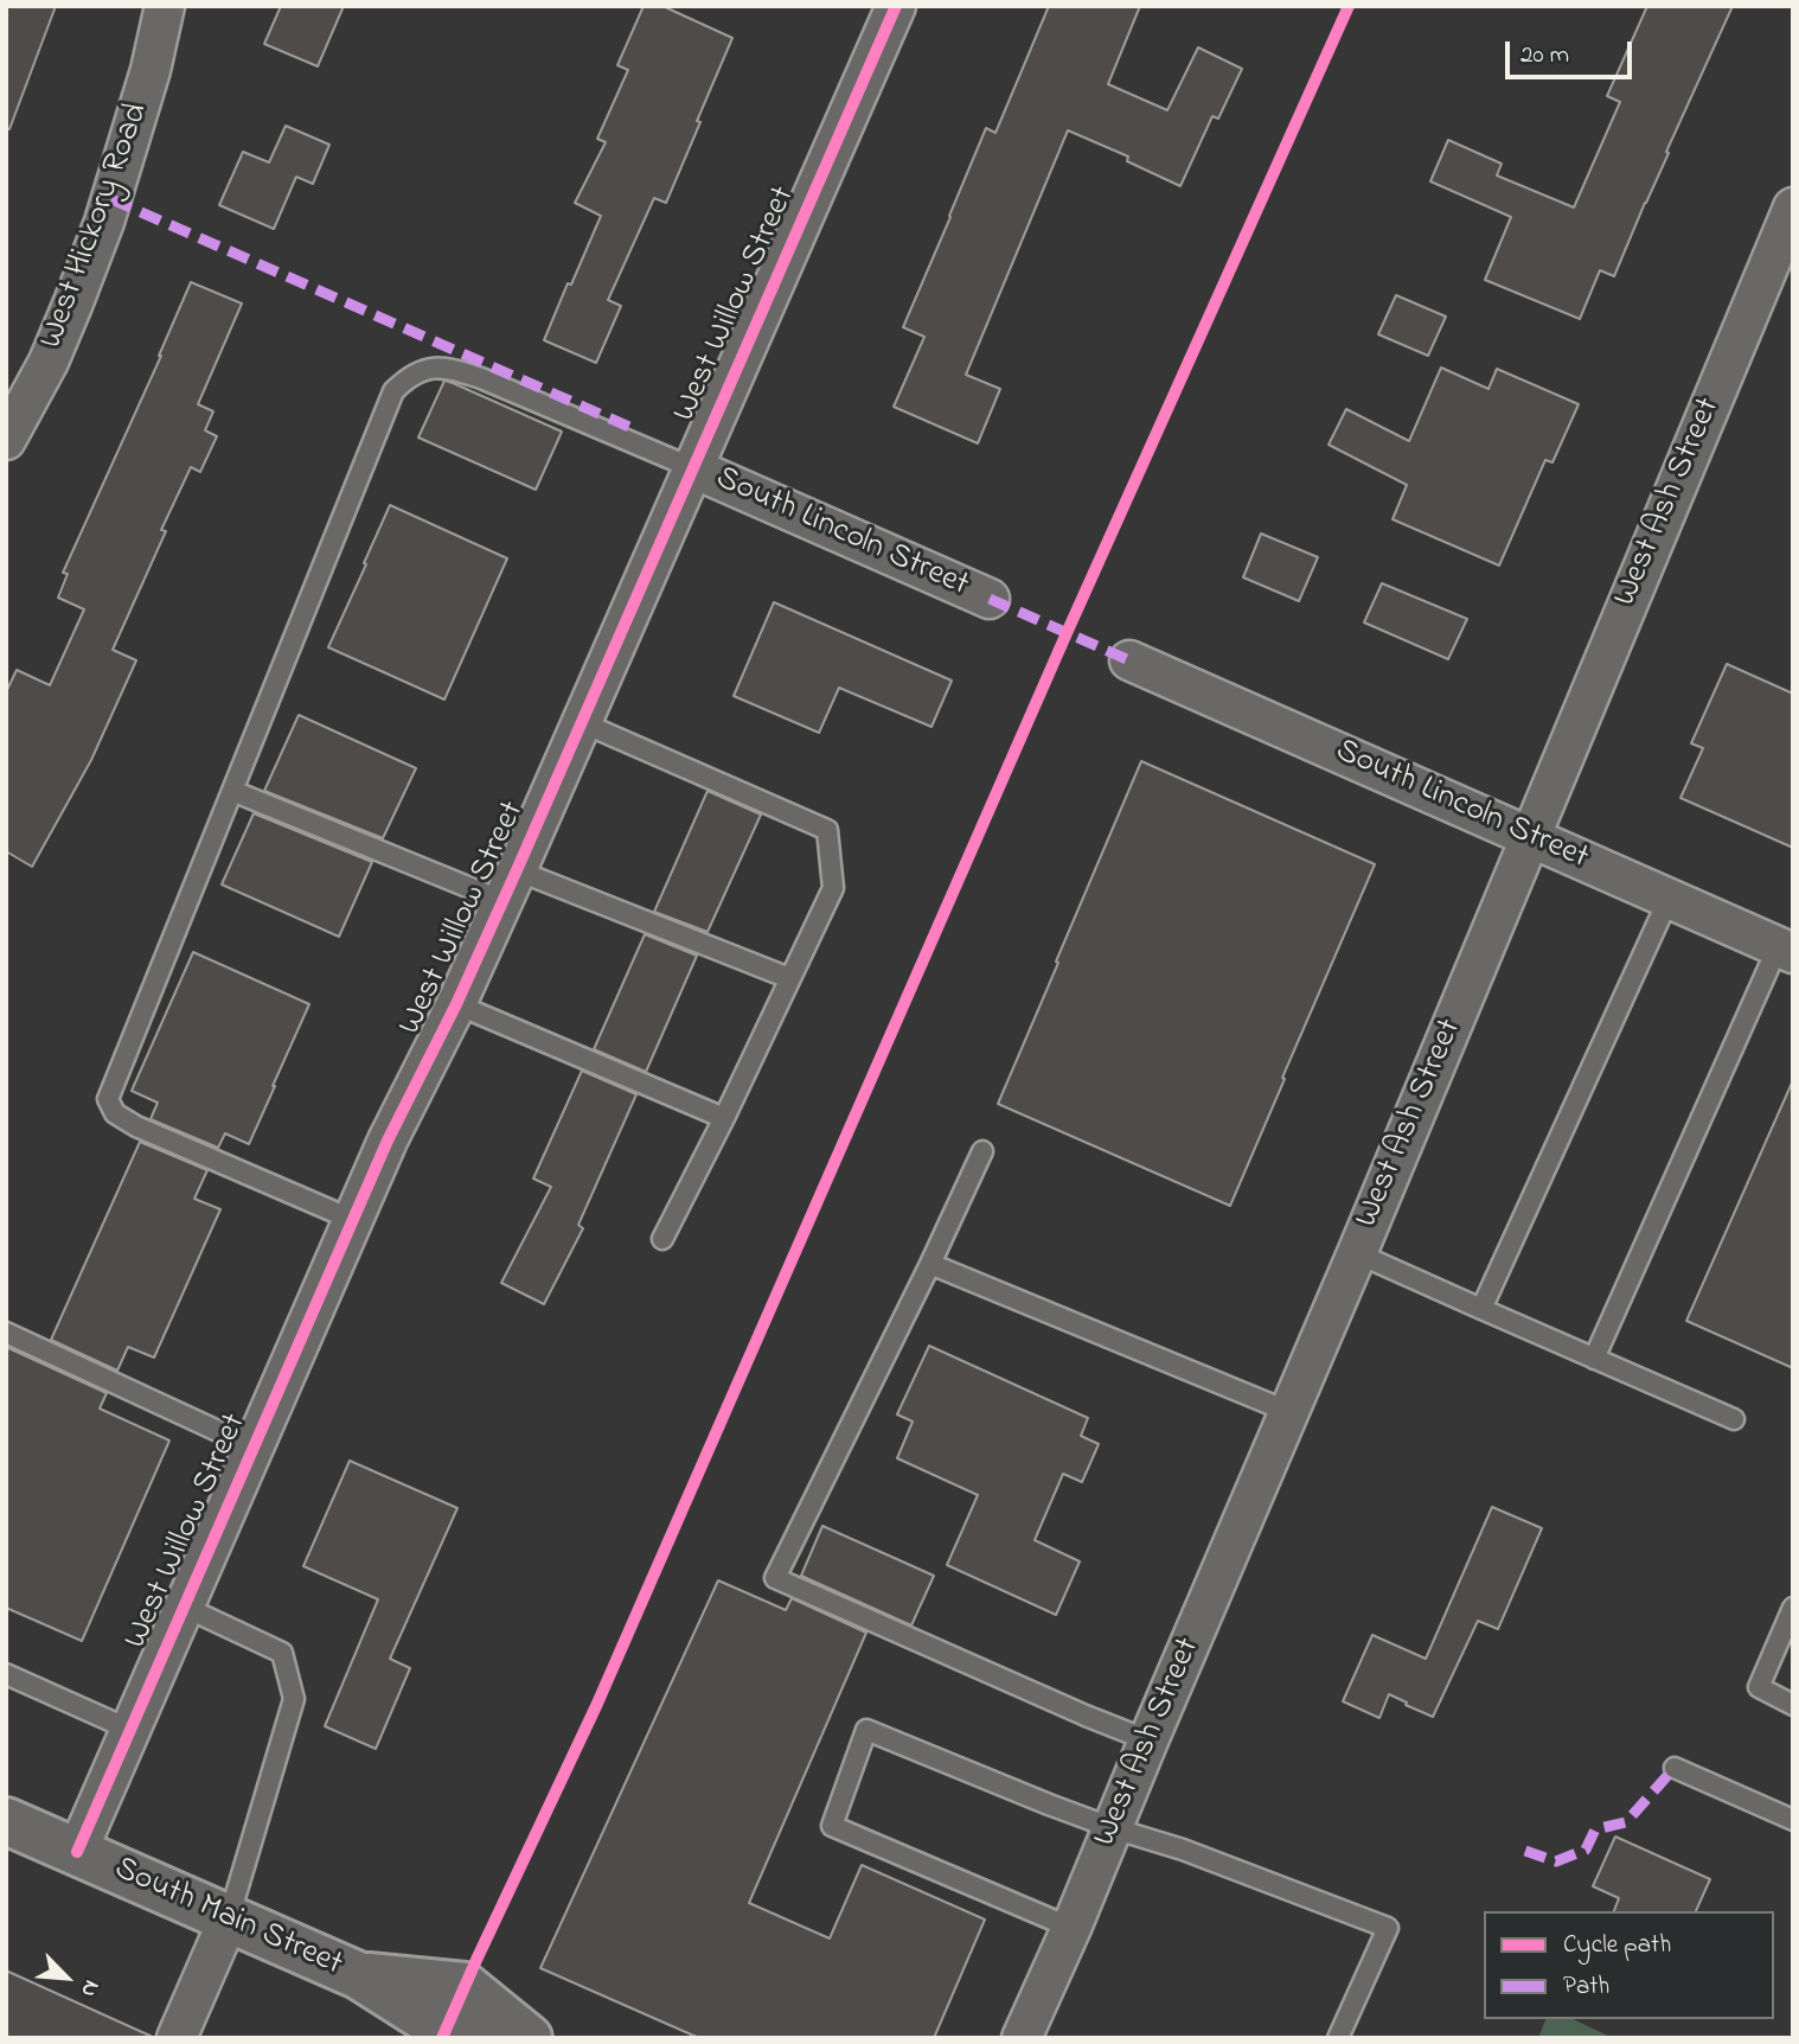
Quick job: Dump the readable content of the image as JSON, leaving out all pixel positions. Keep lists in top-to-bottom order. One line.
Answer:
{"streets":{"main road":["South Main Street"],"street":["West Hickory Road","West Willow Street","West Ash Street","South Lincoln Street"]},"crossings":[["West Willow Street","South Lincoln Street"],["West Willow Street","South Main Street"],["West Ash Street","South Lincoln Street"]],"legend":["Cycle path","Path"],"scale_bar":"20 m","north":"bottom right"}
